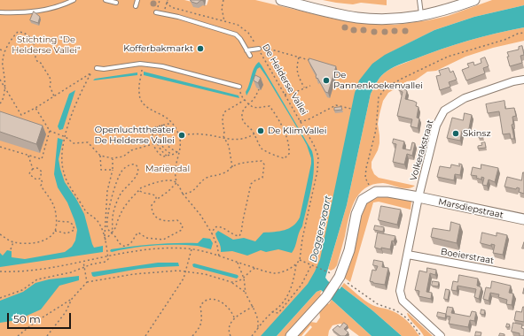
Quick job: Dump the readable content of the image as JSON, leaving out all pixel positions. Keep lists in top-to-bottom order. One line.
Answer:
{"streets":{"street":["Volkerakstraat","Marsdiepstraat","Boeierstraat"],"lane":["De Helderse Vallei"]},"crossings":[["Volkerakstraat","Marsdiepstraat"]],"water":["Doggersvaart"],"parks":["Stichting \"De Helderse Vallei\"","Mariëndal"],"places":["Kofferbakmarkt","De Pannenkoekenvallei","De KlimVallei","Skinsz","Openluchttheater De Helderse Vallei"],"scale_bar":"50 m"}
